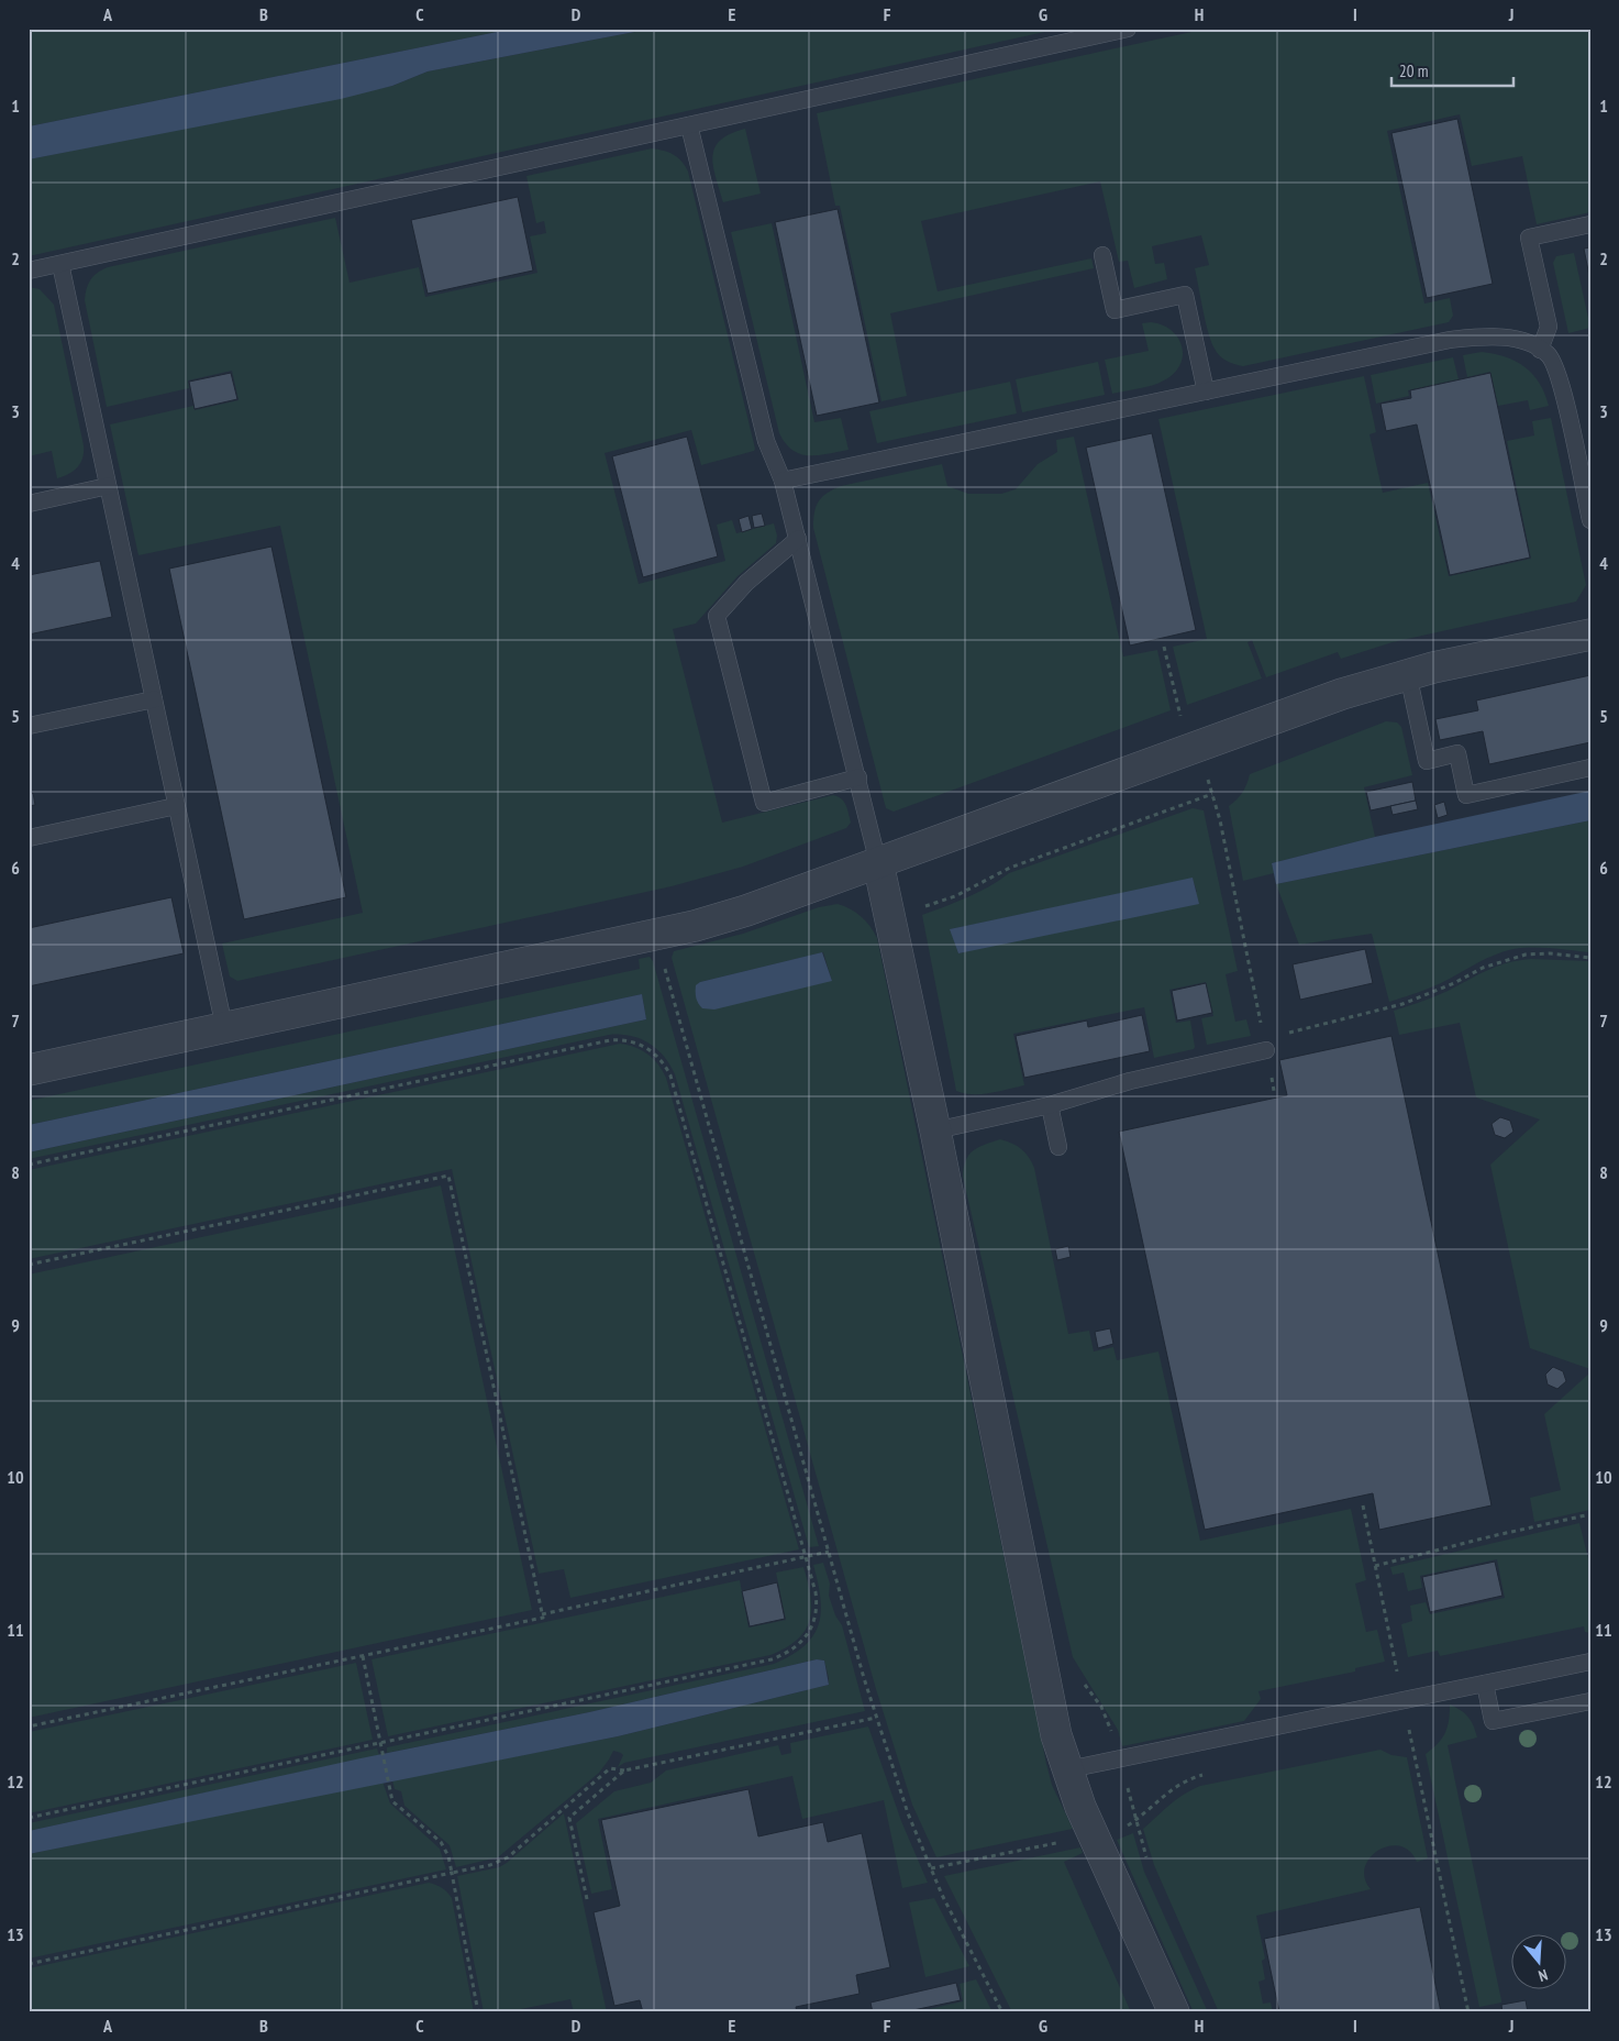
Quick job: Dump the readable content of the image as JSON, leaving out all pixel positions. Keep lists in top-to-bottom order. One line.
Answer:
{"scale_bar":"20 m","north":"bottom","grid":{"columns":["A","B","C","D","E","F","G","H","I","J"],"rows":["1","2","3","4","5","6","7","8","9","10","11","12","13"]}}
